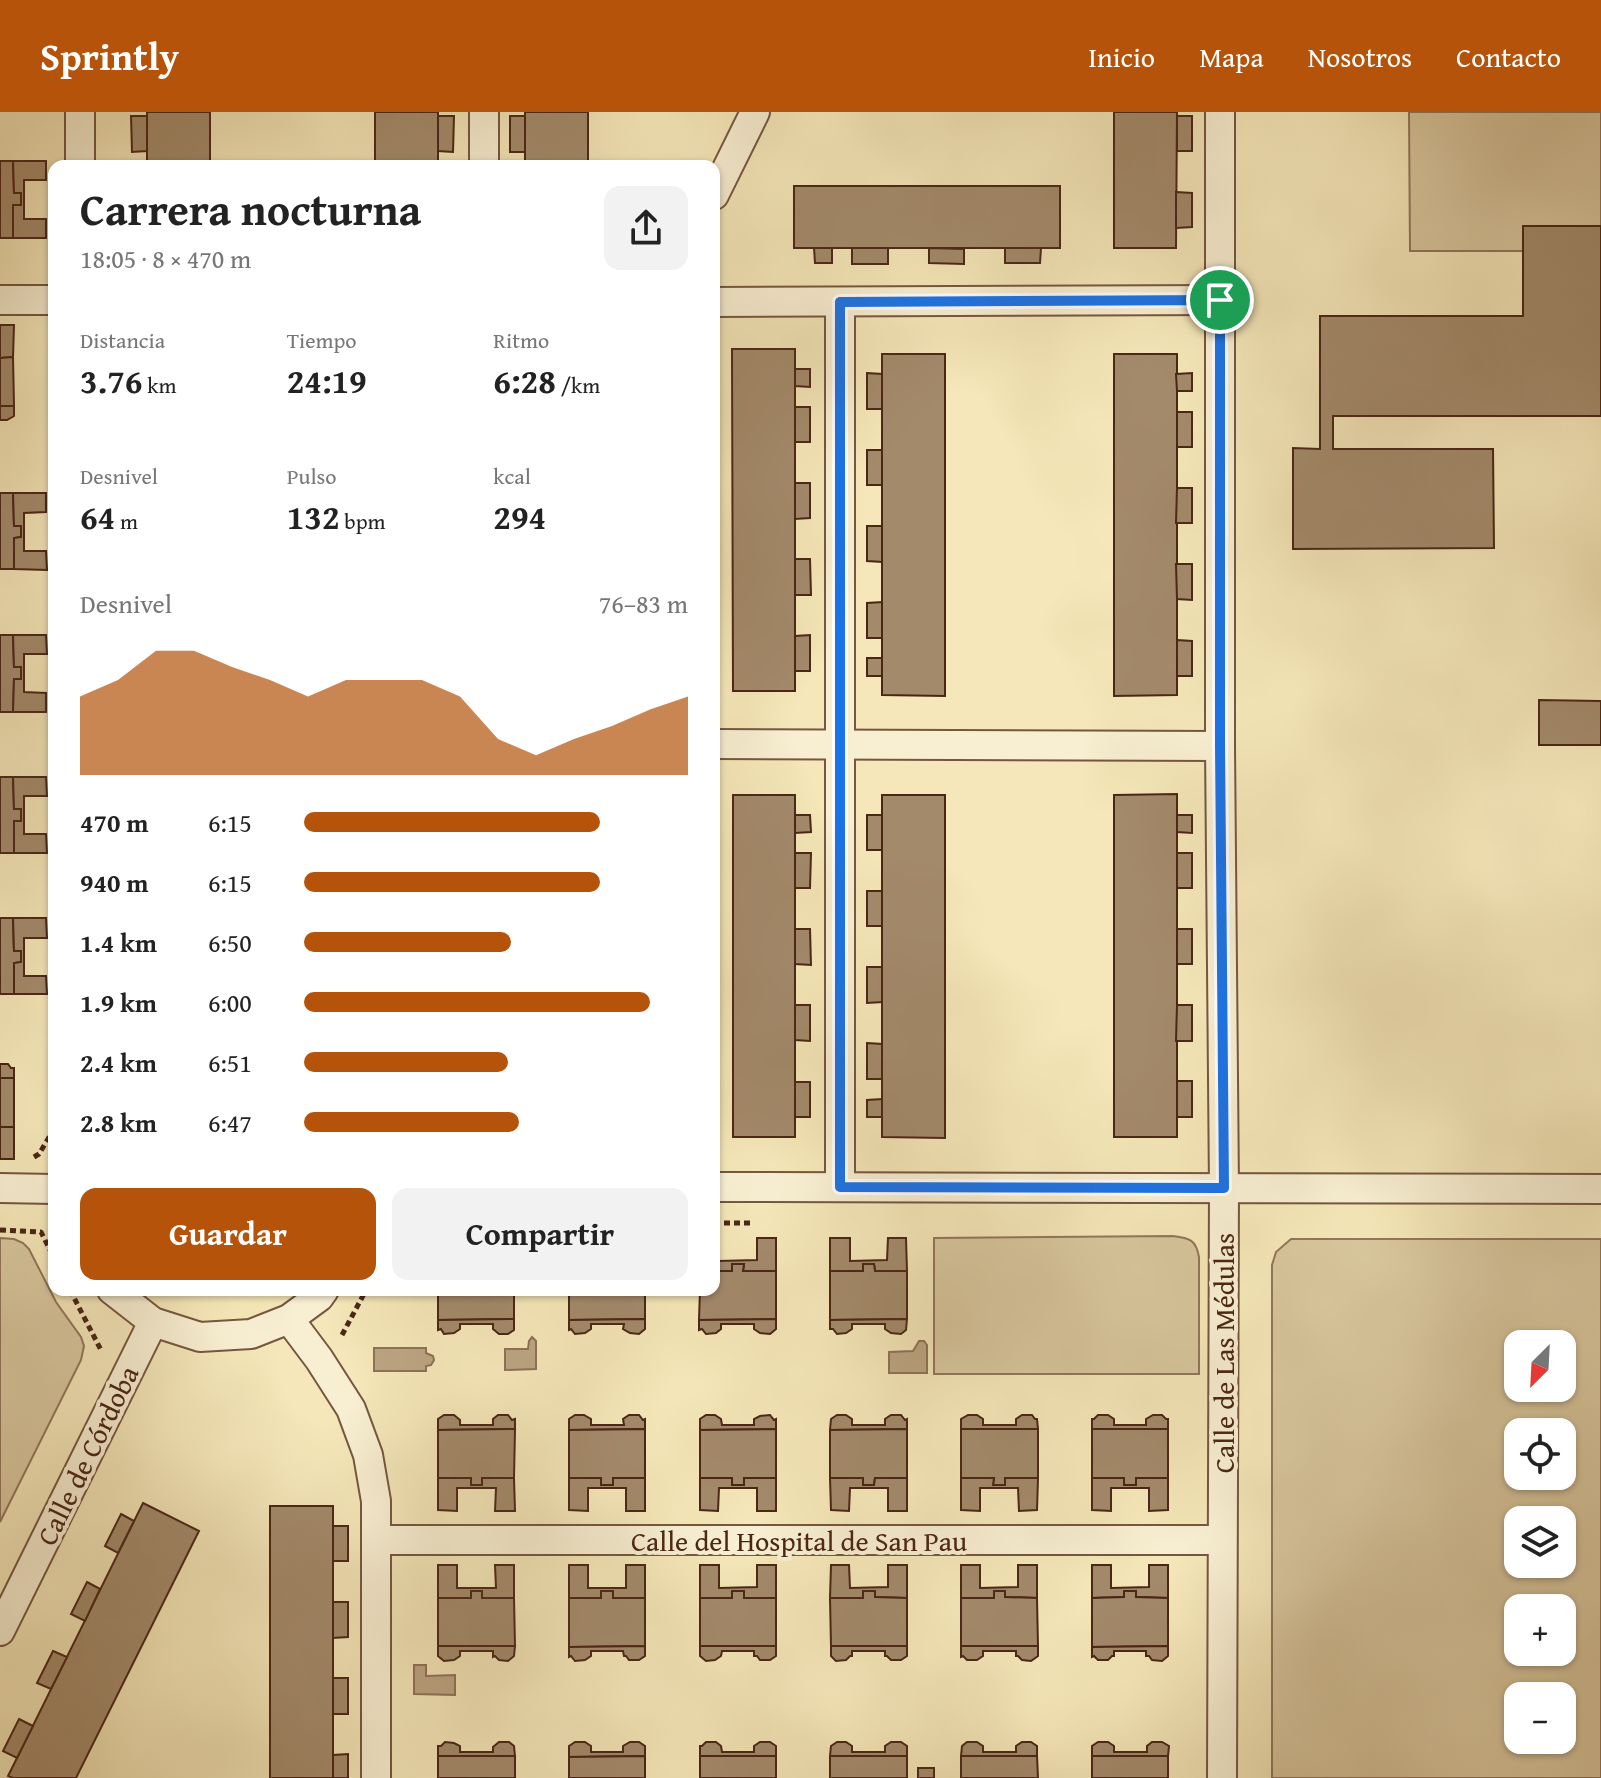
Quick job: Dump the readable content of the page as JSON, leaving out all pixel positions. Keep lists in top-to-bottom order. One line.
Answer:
{"streets":{"street":["Calle de Las Médulas","Calle de Córdoba","Calle del Hospital de San Pau"]},"crossings":[["Calle de Las Médulas","Calle del Hospital de San Pau"]],"north":"bottom left","page":{"header":"Sprintly","nav":["Inicio","Mapa","Nosotros","Contacto"],"heading":["Carrera nocturna","18:05 · 8 × 470 m"],"stats":[["Distancia","3.76 km"],["Tiempo","24:19"],["Ritmo","6:28 /km"],["Desnivel","64 m"],["Pulso","132 bpm"],["kcal","294"]],"chart":["Desnivel","76–83 m"],"list":[{"name":"470 m","note":"6:15"},{"name":"940 m","note":"6:15"},{"name":"1.4 km","note":"6:50"},{"name":"1.9 km","note":"6:00"},{"name":"2.4 km","note":"6:51"},{"name":"2.8 km","note":"6:47"}],"buttons":["Guardar","Compartir"],"map_buttons":["+","−"]}}
